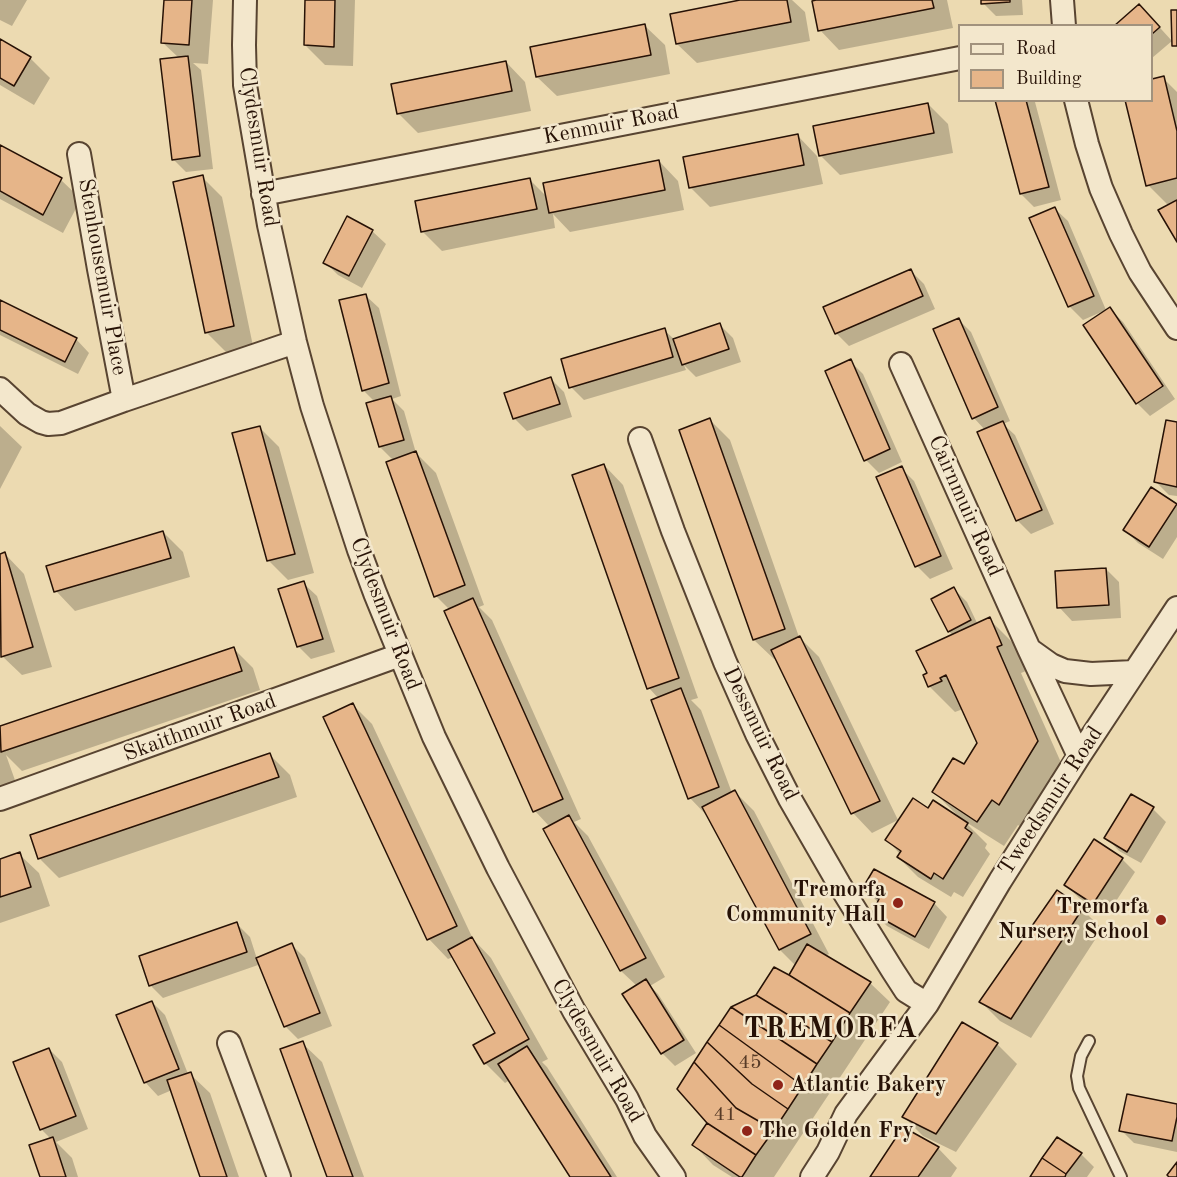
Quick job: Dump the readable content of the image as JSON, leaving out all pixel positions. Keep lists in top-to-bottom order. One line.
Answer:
{"streets":{"street":["Kenmuir Road","Clydesmuir Road","Stenhousemuir Place","Cairnmuir Road","Skaithmuir Road","Dessmuir Road","Tweedsmuir Road"]},"crossings":[["Kenmuir Road","Clydesmuir Road"],["Clydesmuir Road","Stenhousemuir Place"],["Clydesmuir Road","Skaithmuir Road"],["Cairnmuir Road","Tweedsmuir Road"],["Dessmuir Road","Tweedsmuir Road"]],"districts":["TREMORFA"],"places":["Tremorfa Community Hall","Tremorfa Nursery School","Atlantic Bakery","The Golden Fry"],"house_numbers":["45","41"],"legend":["Road","Building"]}
